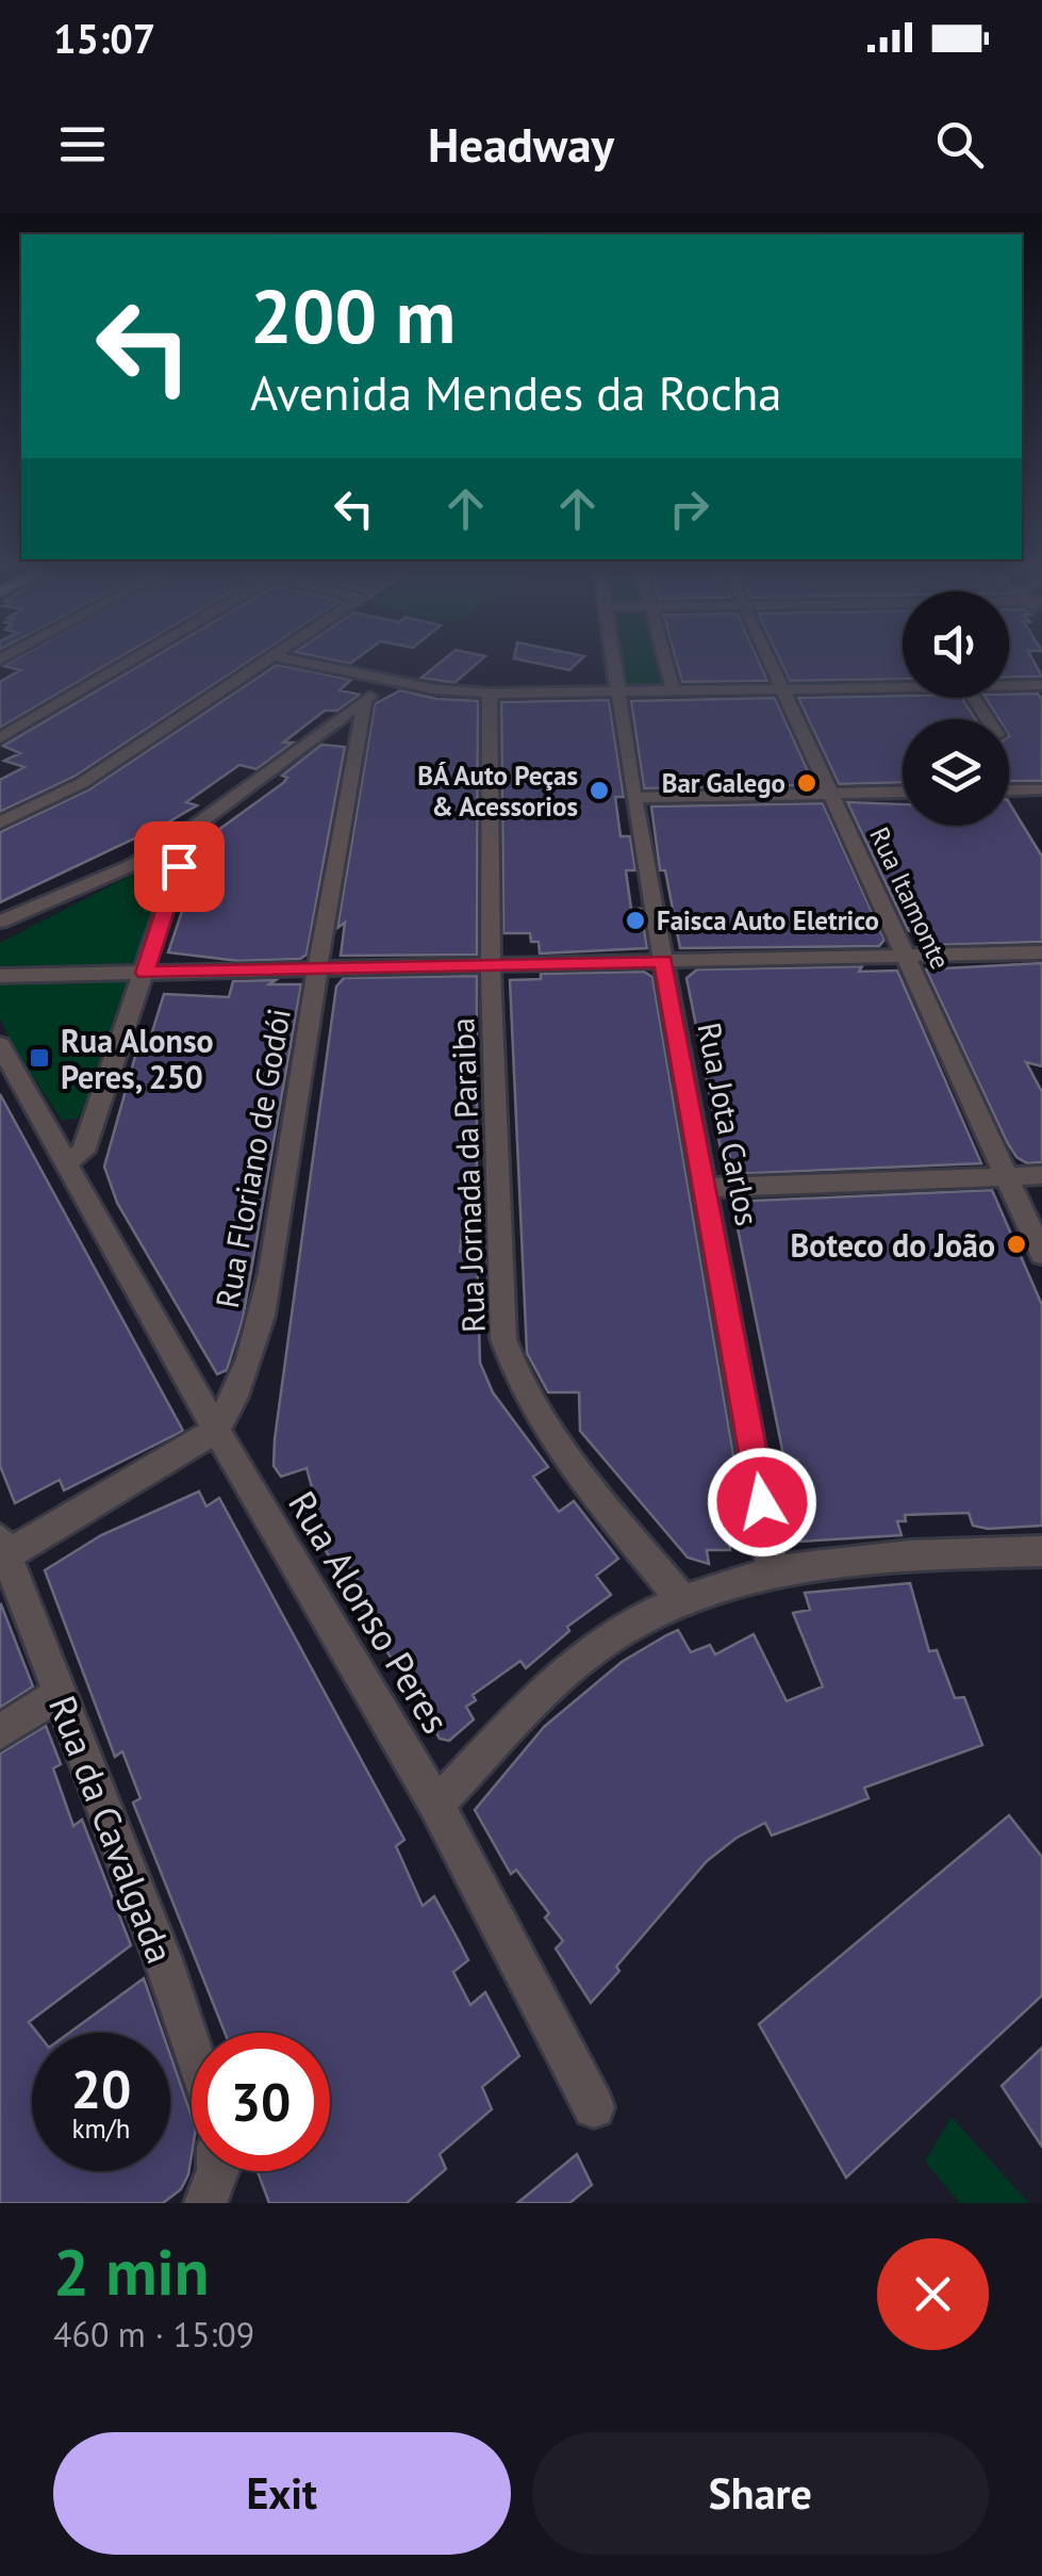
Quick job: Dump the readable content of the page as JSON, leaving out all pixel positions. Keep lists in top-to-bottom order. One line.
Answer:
{"streets":{"street":["Rua Itamonte","Rua Jota Carlos","Rua Floriano de Godói","Rua Jornada da Paraiba","Rua Alonso Peres","Rua da Cavalgada"]},"crossings":[["Rua Floriano de Godói","Rua Alonso Peres"]],"places":{"other":["Bar Galego","BÁ Auto Peças & Acessorios","Faisca Auto Eletrico","Boteco do João"],"transit":["Rua Alonso Peres, 250"]},"page":{"status":"15:07","header":"Headway","turn":["200 m","Avenida Mendes da Rocha"],"speed":"20 km/h","limit":"30","heading":["2 min","460 m · 15:09"],"buttons":["Exit","Share"]}}
